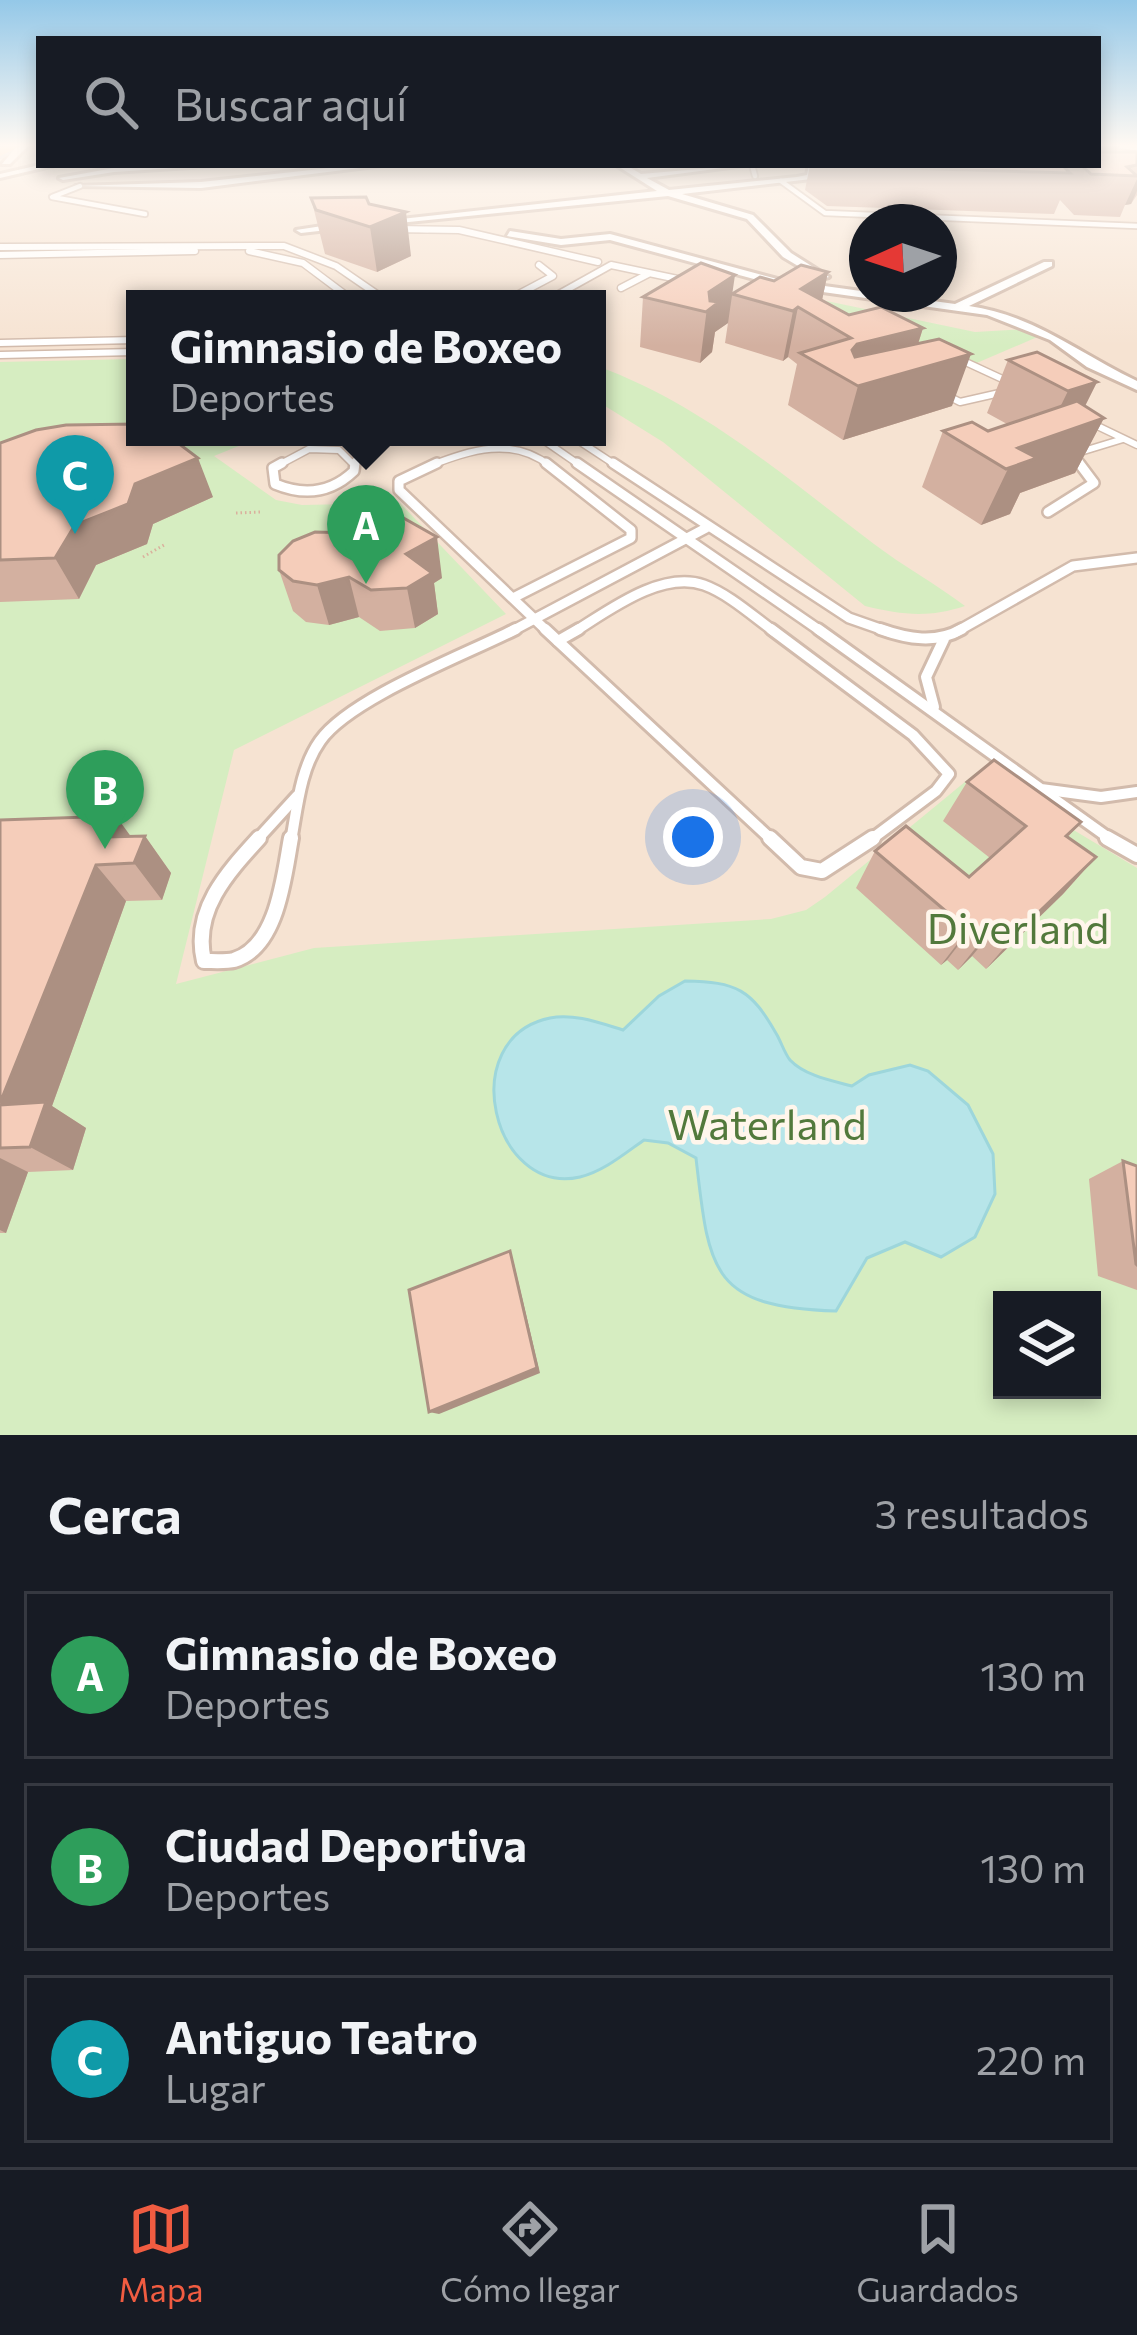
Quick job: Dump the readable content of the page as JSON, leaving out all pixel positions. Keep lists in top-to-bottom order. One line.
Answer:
{"parks":["Diverland","Waterland"],"north":"left","page":{"search":"Buscar aquí","popup":["Gimnasio de Boxeo","Deportes"],"pins":["C","A","B"],"heading":["Cerca","3 resultados"],"list":[{"mark":"A","name":"Gimnasio de Boxeo","note":"Deportes","value":"130 m"},{"mark":"B","name":"Ciudad Deportiva","note":"Deportes","value":"130 m"},{"mark":"C","name":"Antiguo Teatro","note":"Lugar","value":"220 m"}],"nav":["Mapa","Cómo llegar","Guardados"]}}
